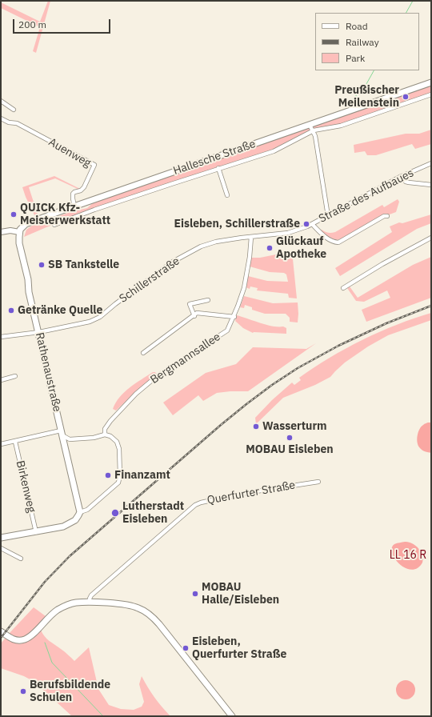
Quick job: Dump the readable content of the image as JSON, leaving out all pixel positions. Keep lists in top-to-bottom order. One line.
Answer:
{"streets":{"main road":["Hallesche Straße","Rathenaustraße"],"street":["Auenweg","Straße des Aufbaues","Schillerstraße","Bergmannsallee","Birkenweg","Querfurter Straße"]},"crossings":[["Auenweg","Hallesche Straße"],["Hallesche Straße","Rathenaustraße"],["Straße des Aufbaues","Schillerstraße"],["Schillerstraße","Bergmannsallee"],["Schillerstraße","Rathenaustraße"]],"parks":["LL 16 R"],"places":["Preußischer Meilenstein","QUICK Kfz- Meisterwerkstatt","Eisleben, Schillerstraße","Glückauf Apotheke","SB Tankstelle","Getränke Quelle","Wasserturm","MOBAU Eisleben","Finanzamt","Lutherstadt Eisleben","MOBAU Halle/Eisleben","Eisleben, Querfurter Straße","Berufsbildende Schulen"],"legend":["Road","Railway","Park"],"scale_bar":"200 m"}
